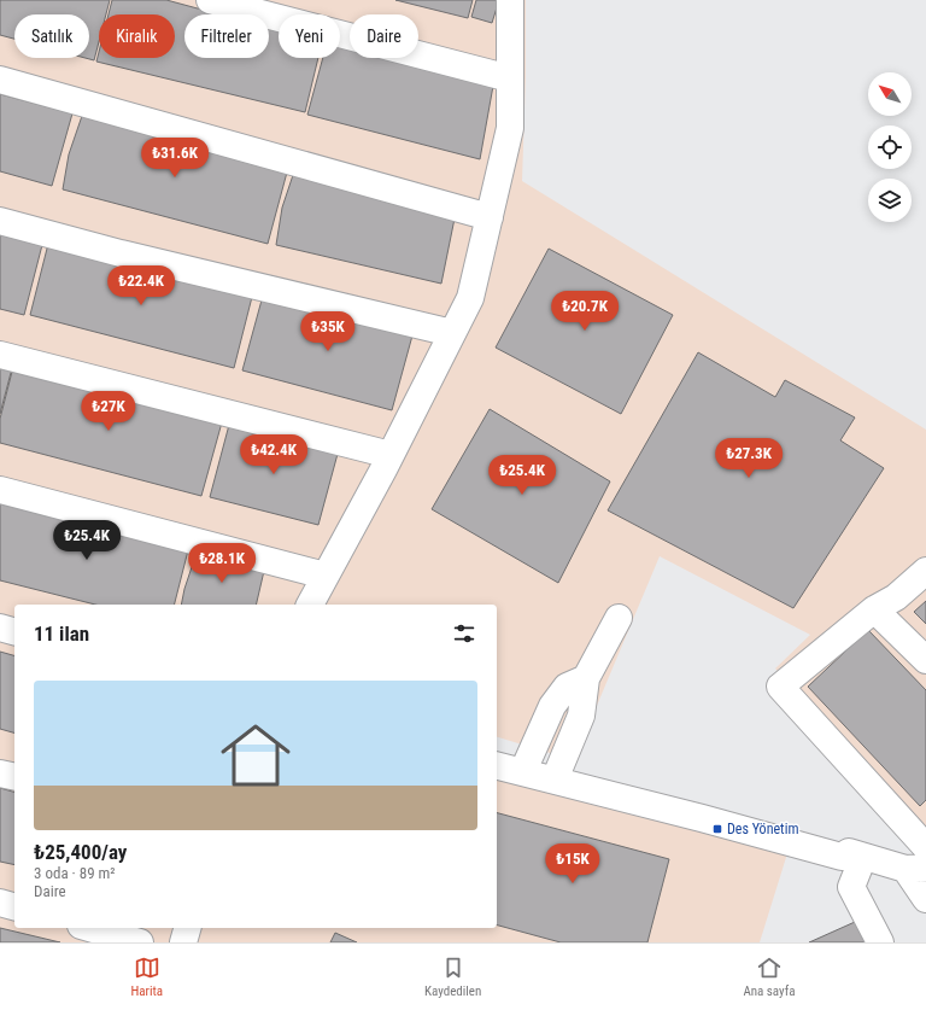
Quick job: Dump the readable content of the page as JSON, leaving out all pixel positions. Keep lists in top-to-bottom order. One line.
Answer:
{"places":{"transit":["Des Yönetim"]},"north":"top left","page":{"chip":["Satılık","Kiralık","Filtreler","Yeni","Daire"],"price":["₺31.6K","₺22.4K","₺20.7K","₺35K","₺27K","₺42.4K","₺27.3K","₺25.4K","₺25.4K","₺28.1K","₺15K"],"heading":"11 ilan","list":[{"name":"₺25,400/ay","note":"3 oda · 89 m² · Daire"}],"tabs":["Harita","Kaydedilen","Ana sayfa"]}}
